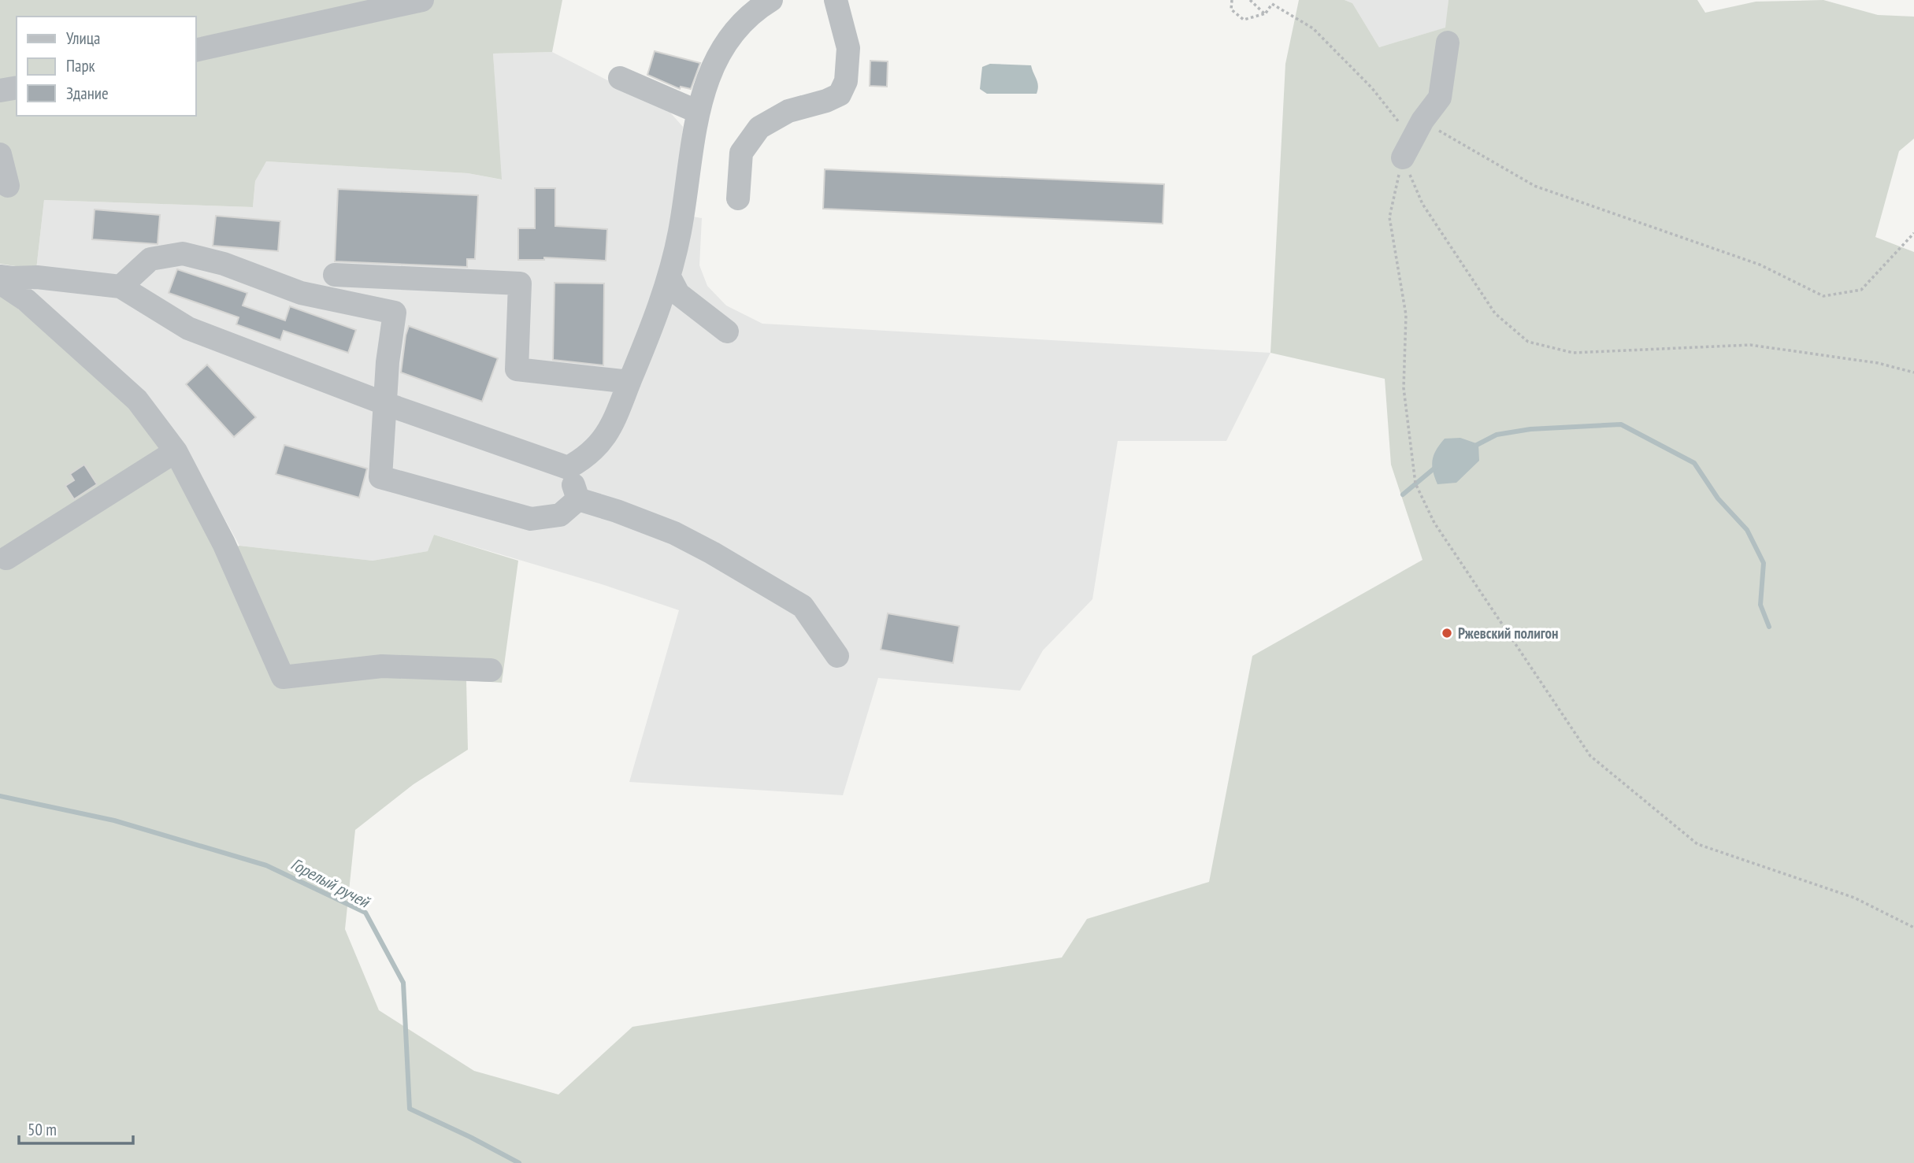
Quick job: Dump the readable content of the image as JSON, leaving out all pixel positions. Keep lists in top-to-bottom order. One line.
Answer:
{"water":["Горелый ручей"],"places":["Ржевский полигон"],"legend":["Улица","Парк","Здание"],"scale_bar":"50 m"}
